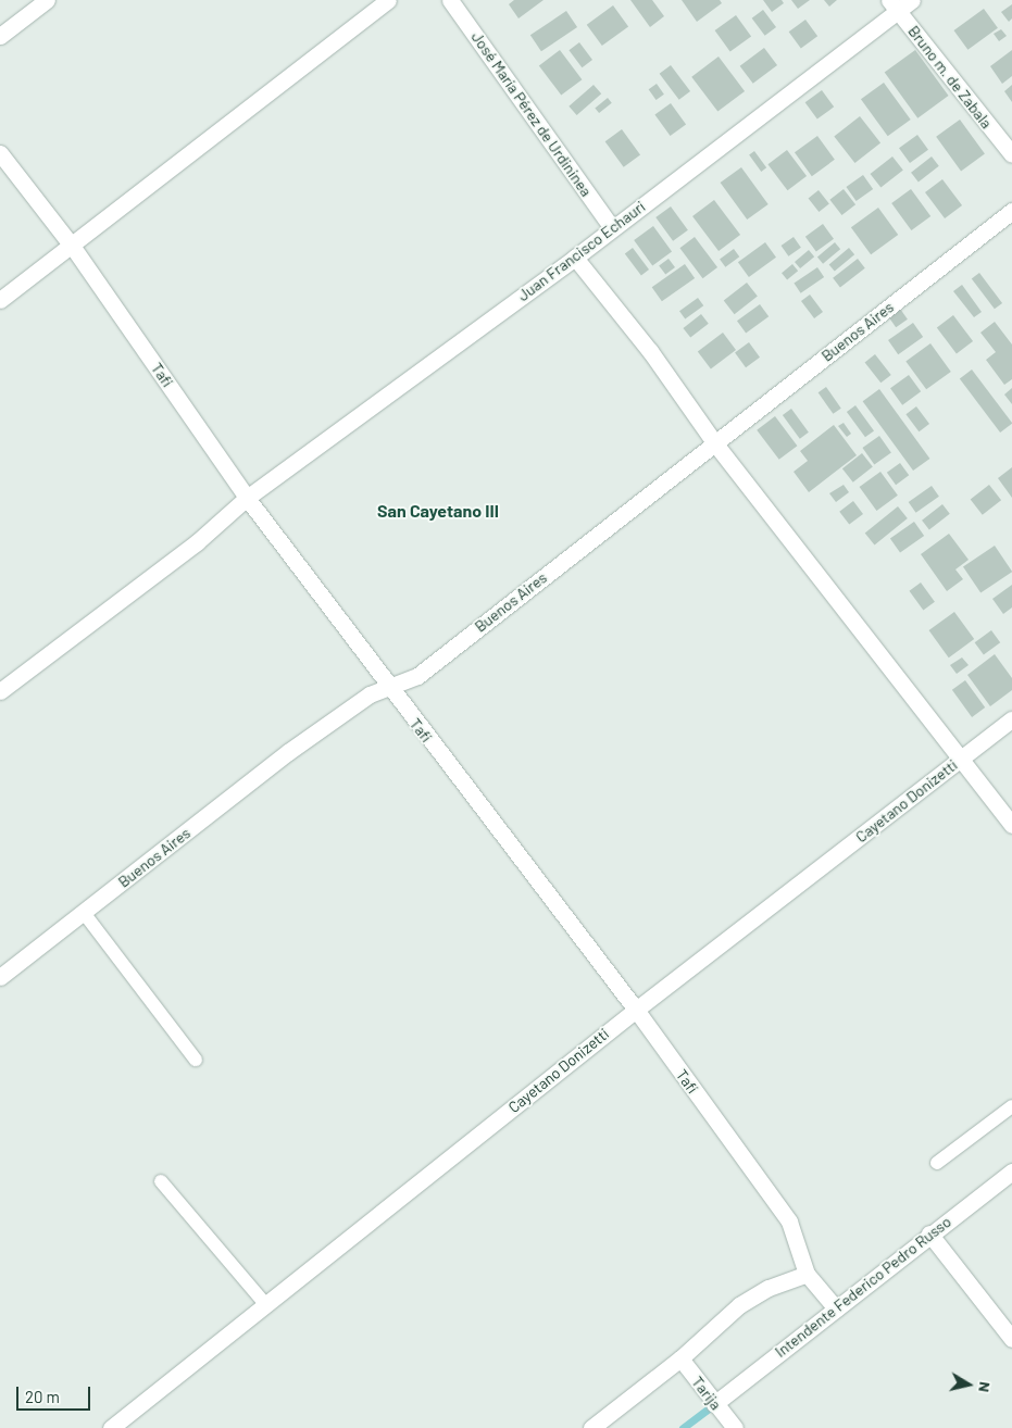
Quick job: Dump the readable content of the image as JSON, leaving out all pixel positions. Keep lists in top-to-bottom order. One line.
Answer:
{"streets":{"street":["Bruno m. de Zabala","José María Pérez de Urdininea","Juan Francisco Echauri","Buenos Aires","Tafí","Cayetano Donizetti","Intendente Federico Pedro Russo","Tarija"]},"crossings":[["Bruno m. de Zabala","Juan Francisco Echauri"],["José María Pérez de Urdininea","Juan Francisco Echauri"],["Juan Francisco Echauri","Tafí"],["Buenos Aires","Tafí"],["Tafí","Cayetano Donizetti"],["Tafí","Intendente Federico Pedro Russo"],["Intendente Federico Pedro Russo","Tarija"]],"districts":["San Cayetano III"],"scale_bar":"20 m","north":"right"}
